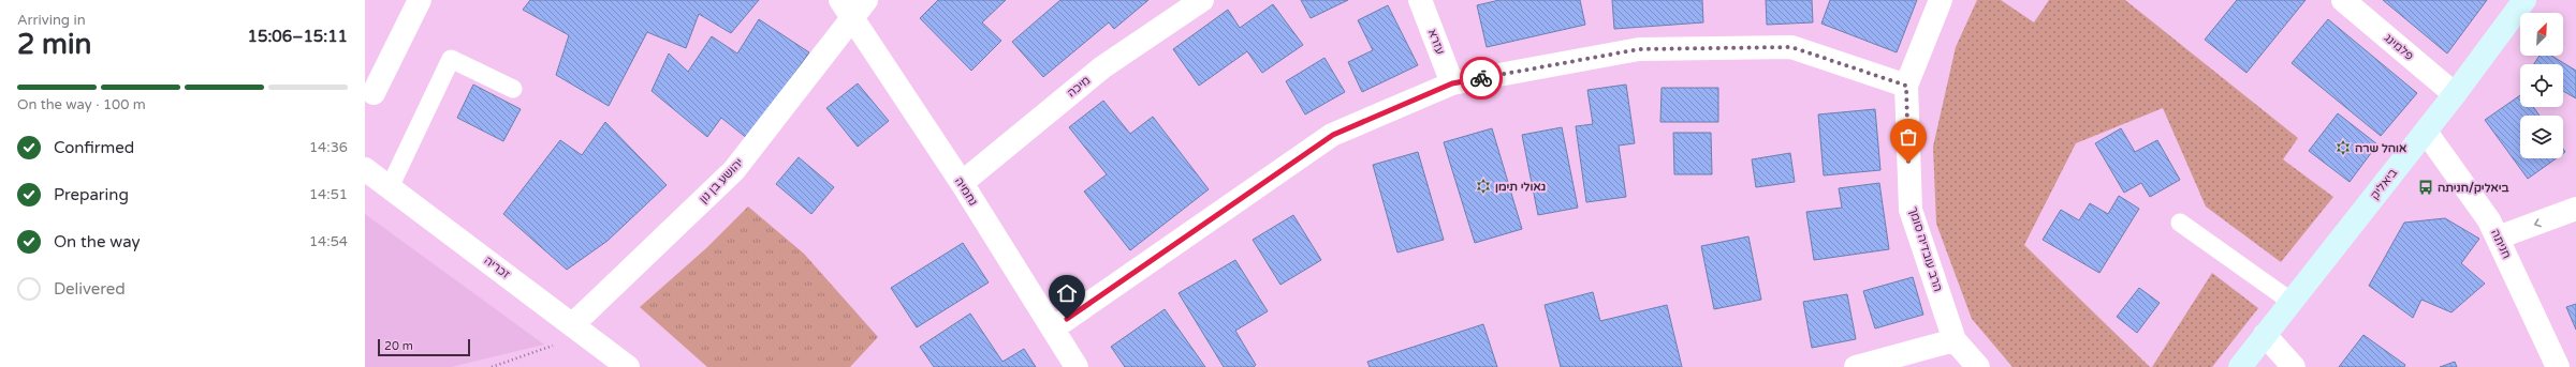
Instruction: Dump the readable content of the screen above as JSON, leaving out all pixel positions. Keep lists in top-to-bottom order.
{
  "streets": {
    "street": [
      "עזרא",
      "פלמינג",
      "מיכה",
      "יהושע בן נון",
      "ביאליק",
      "נחמיה",
      "חניתה",
      "הרב עובדיה סומך",
      "זכריה"
    ]
  },
  "crossings": [
    ["פלמינג", "ביאליק"],
    ["מיכה", "נחמיה"],
    ["יהושע בן נון", "נחמיה"],
    ["יהושע בן נון", "זכריה"],
    ["ביאליק", "חניתה"]
  ],
  "places": {
    "synagogue": ["אוהל שרה", "גאולי תימן"],
    "bus stop": ["ביאליק/חניתה"]
  },
  "scale_bar": "20 m",
  "north": "top right",
  "page": {
    "heading": ["2 min", "Arriving in", "15:06–15:11"],
    "bar": "On the way · 100 m",
    "list": [
      ["Confirmed", "14:36"],
      ["Preparing", "14:51"],
      ["On the way", "14:54"],
      "Delivered"
    ],
    "scale": "20 m"
  }
}
